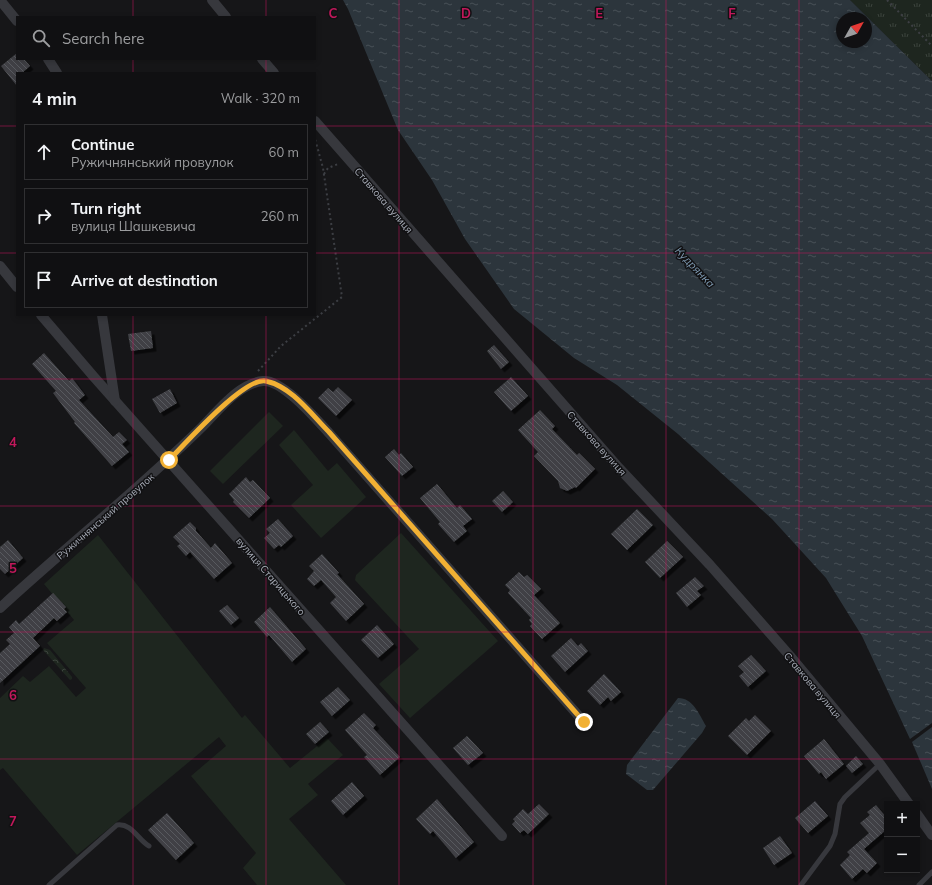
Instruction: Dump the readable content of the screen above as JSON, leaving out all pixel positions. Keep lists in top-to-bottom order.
{
  "streets": {
    "street": ["Ставкова вулиця", "Ружичнянський провулок", "вулиця Старицького"]
  },
  "crossings": [
    ["Ружичнянський провулок", "вулиця Старицького"]
  ],
  "water": ["Кудрянка"],
  "north": "top right",
  "page": {
    "search": "Search here",
    "heading": ["4 min", "Walk · 320 m"],
    "list": [
      ["Continue", "Ружичнянський провулок", "60 m"],
      ["Turn right", "вулиця Шашкевича", "260 m"],
      "Arrive at destination"
    ],
    "map_buttons": ["+", "−"]
  },
  "grid": {
    "columns": [
      "C",
      "D",
      "E",
      "F"
    ],
    "rows": [
      "4",
      "5",
      "6",
      "7"
    ]
  }
}
